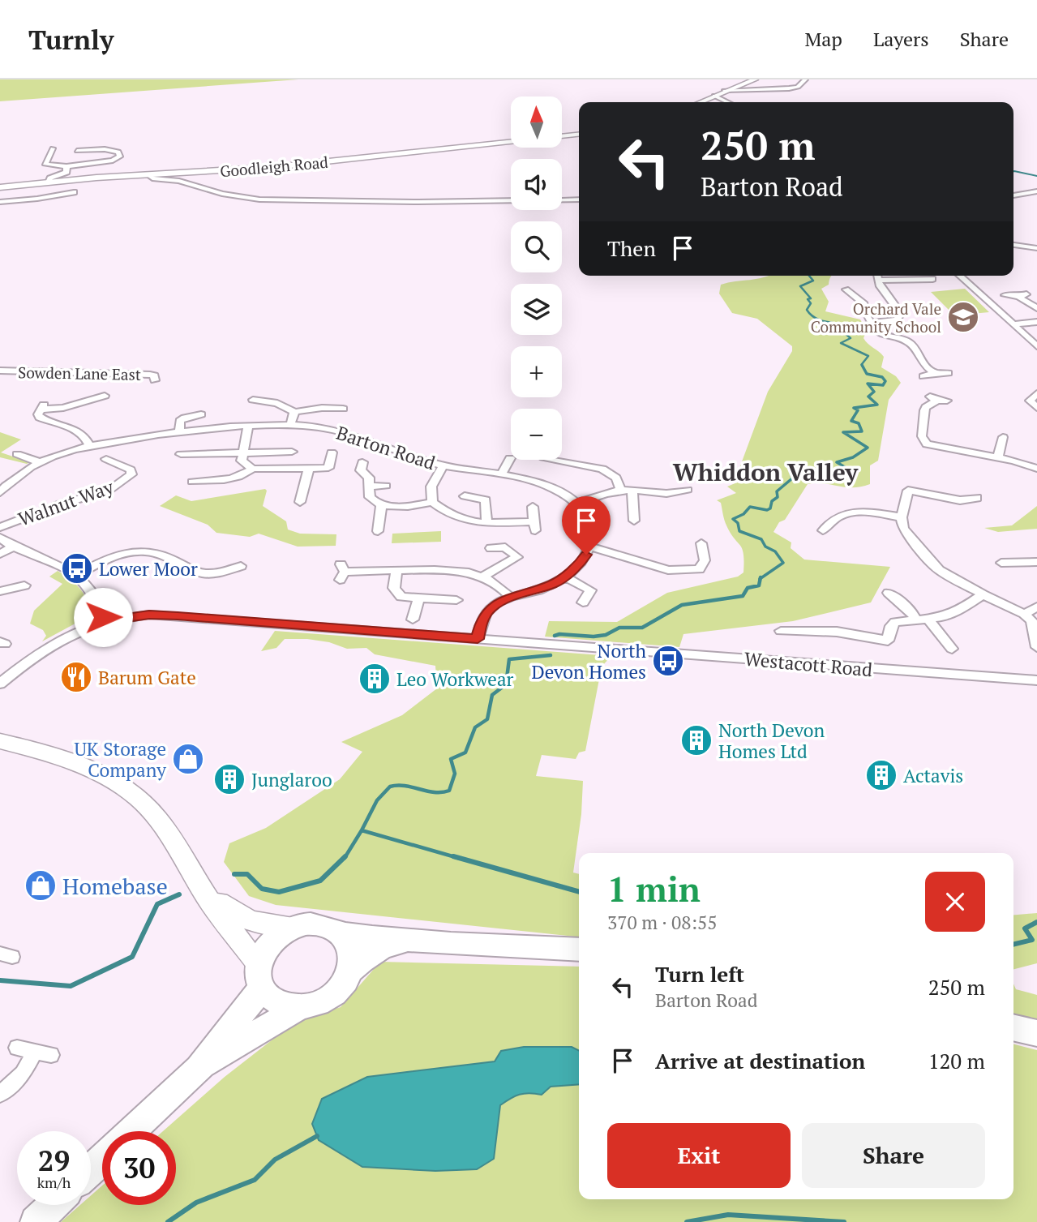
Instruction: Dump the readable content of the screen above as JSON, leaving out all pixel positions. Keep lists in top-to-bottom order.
{
  "streets": {
    "street": [
      "Goodleigh Road",
      "Sowden Lane East",
      "Barton Road",
      "Walnut Way",
      "Westacott Road"
    ]
  },
  "districts": ["Whiddon Valley"],
  "places": {
    "school or university": ["Orchard Vale Community School"],
    "bus stop": ["Lower Moor", "North Devon Homes"],
    "restaurant": ["Barum Gate"],
    "building": [
      "Leo Workwear",
      "North Devon Homes Ltd",
      "Actavis",
      "Junglaroo"
    ],
    "shop": ["UK Storage Company", "Homebase"]
  },
  "north": "top",
  "page": {
    "header": "Turnly",
    "nav": ["Map", "Layers", "Share"],
    "map_buttons": ["+", "−"],
    "turn": ["250 m", "Barton Road"],
    "then": "Then",
    "heading": ["1 min", "370 m · 08:55"],
    "list": [
      {
        "name": "Turn left",
        "note": "Barton Road",
        "value": "250 m"
      },
      {
        "name": "Arrive at destination",
        "value": "120 m"
      }
    ],
    "buttons": ["Exit", "Share"],
    "speed": "29 km/h",
    "limit": "30"
  }
}
